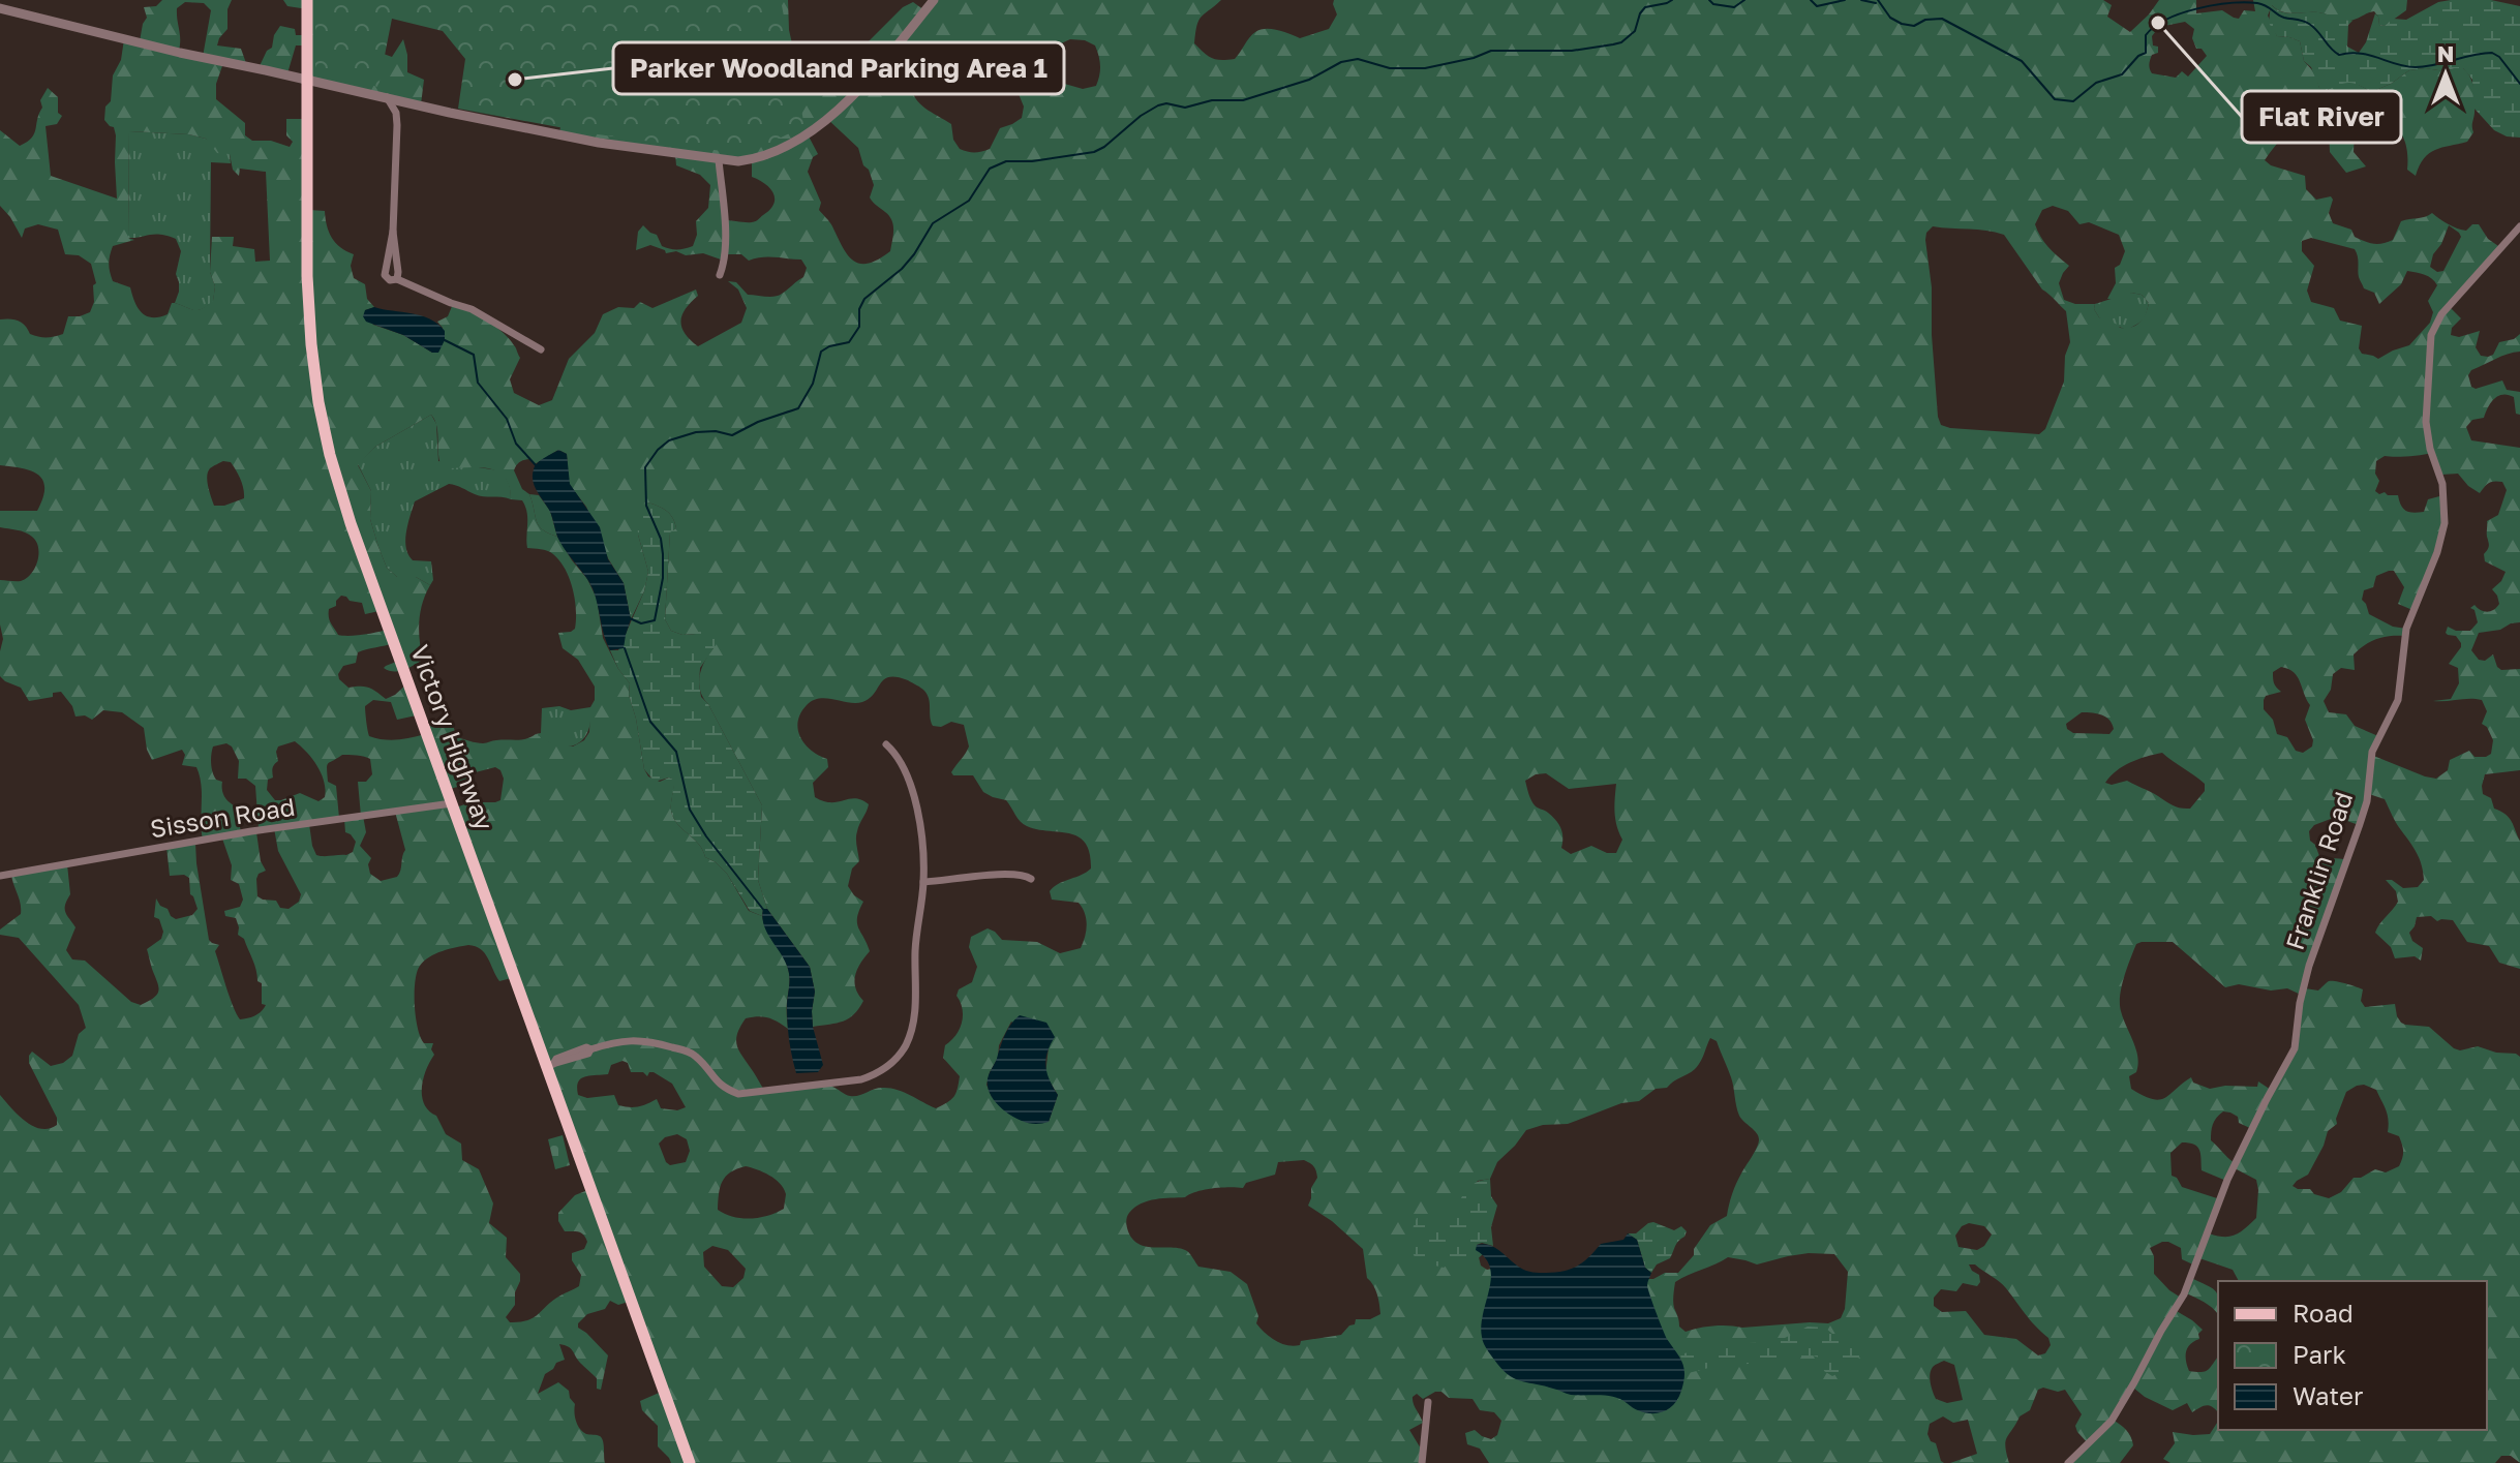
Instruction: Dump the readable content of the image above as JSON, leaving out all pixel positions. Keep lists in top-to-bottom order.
{
  "streets": {
    "main road": ["Victory Highway"],
    "street": ["Sisson Road", "Franklin Road"]
  },
  "crossings": [
    ["Victory Highway", "Sisson Road"]
  ],
  "places": ["Flat River", "Parker Woodland Parking Area 1"],
  "legend": ["Road", "Park", "Water"],
  "north": "top"
}
